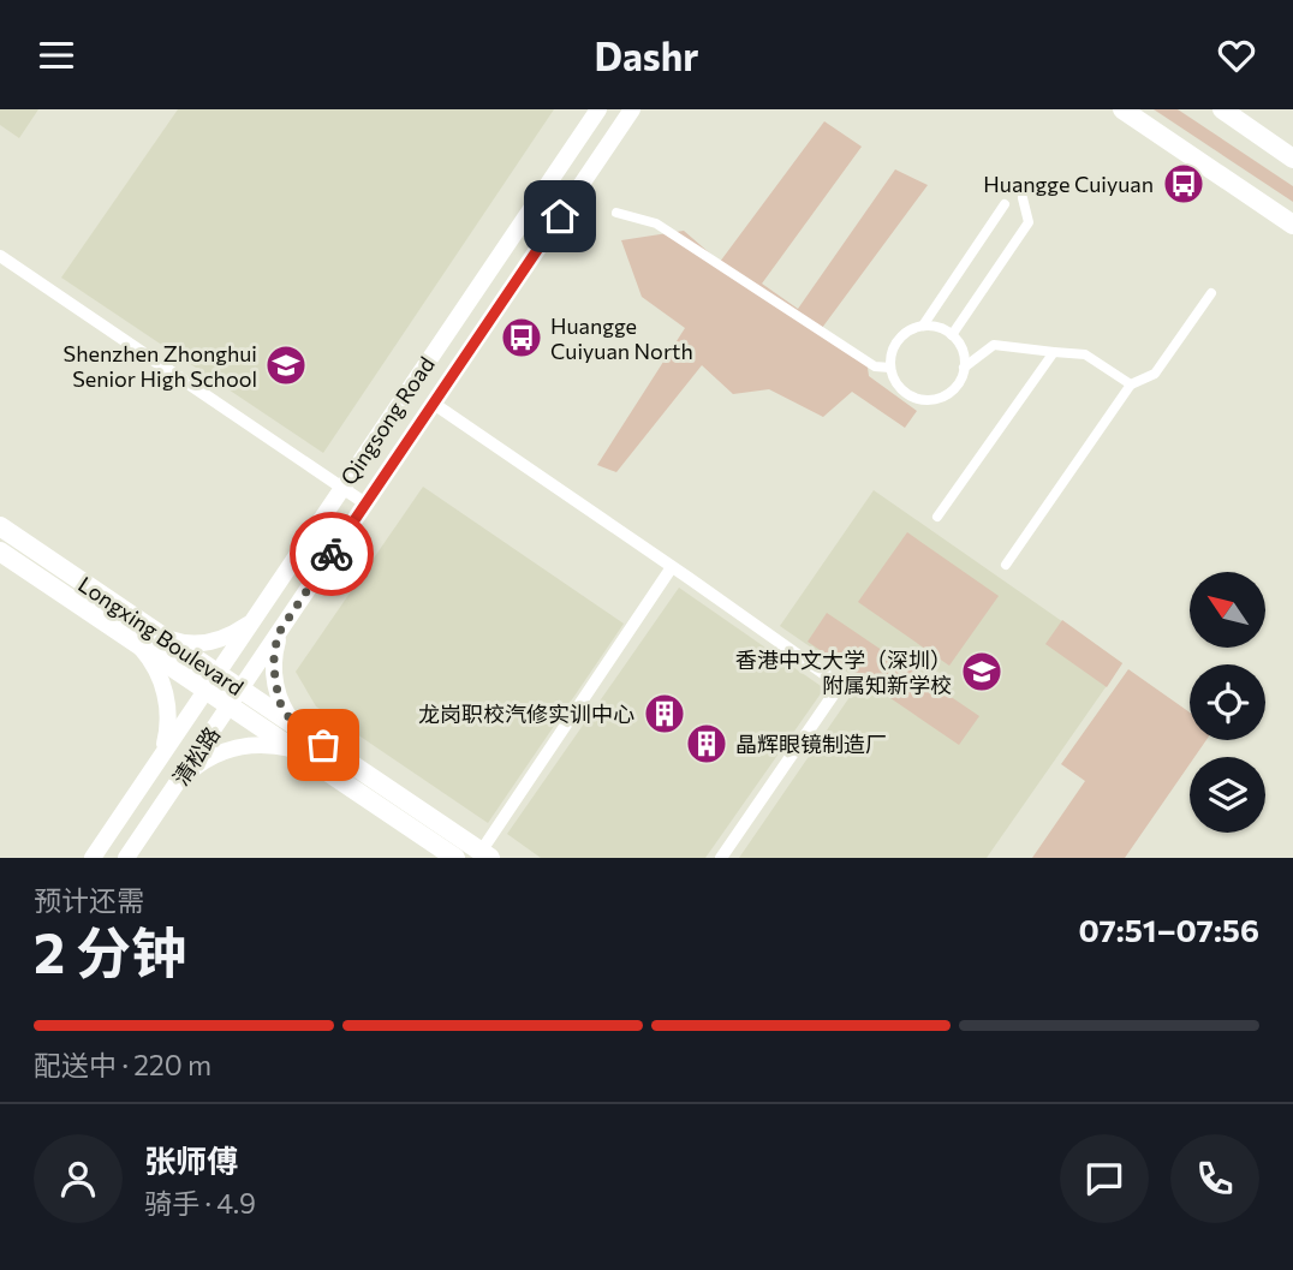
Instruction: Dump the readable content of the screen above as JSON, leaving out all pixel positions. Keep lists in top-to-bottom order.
{
  "streets": {
    "main road": ["Longxing Boulevard"],
    "street": ["Qingsong Road", "清松路"]
  },
  "crossings": [
    ["Qingsong Road", "Longxing Boulevard"],
    ["Longxing Boulevard", "清松路"]
  ],
  "places": {
    "bus stop": ["Huangge Cuiyuan", "Huangge Cuiyuan North"],
    "school or university": ["Shenzhen Zhonghui Senior High School", "香港中文大学（深圳） 附属知新学校"],
    "building": ["龙岗职校汽修实训中心", "晶辉眼镜制造厂"]
  },
  "north": "top left",
  "page": {
    "header": "Dashr",
    "heading": ["2 分钟", "预计还需", "07:51–07:56"],
    "panel": ["张师傅", "骑手 · 4.9"],
    "bar": "配送中 · 220 m"
  }
}
